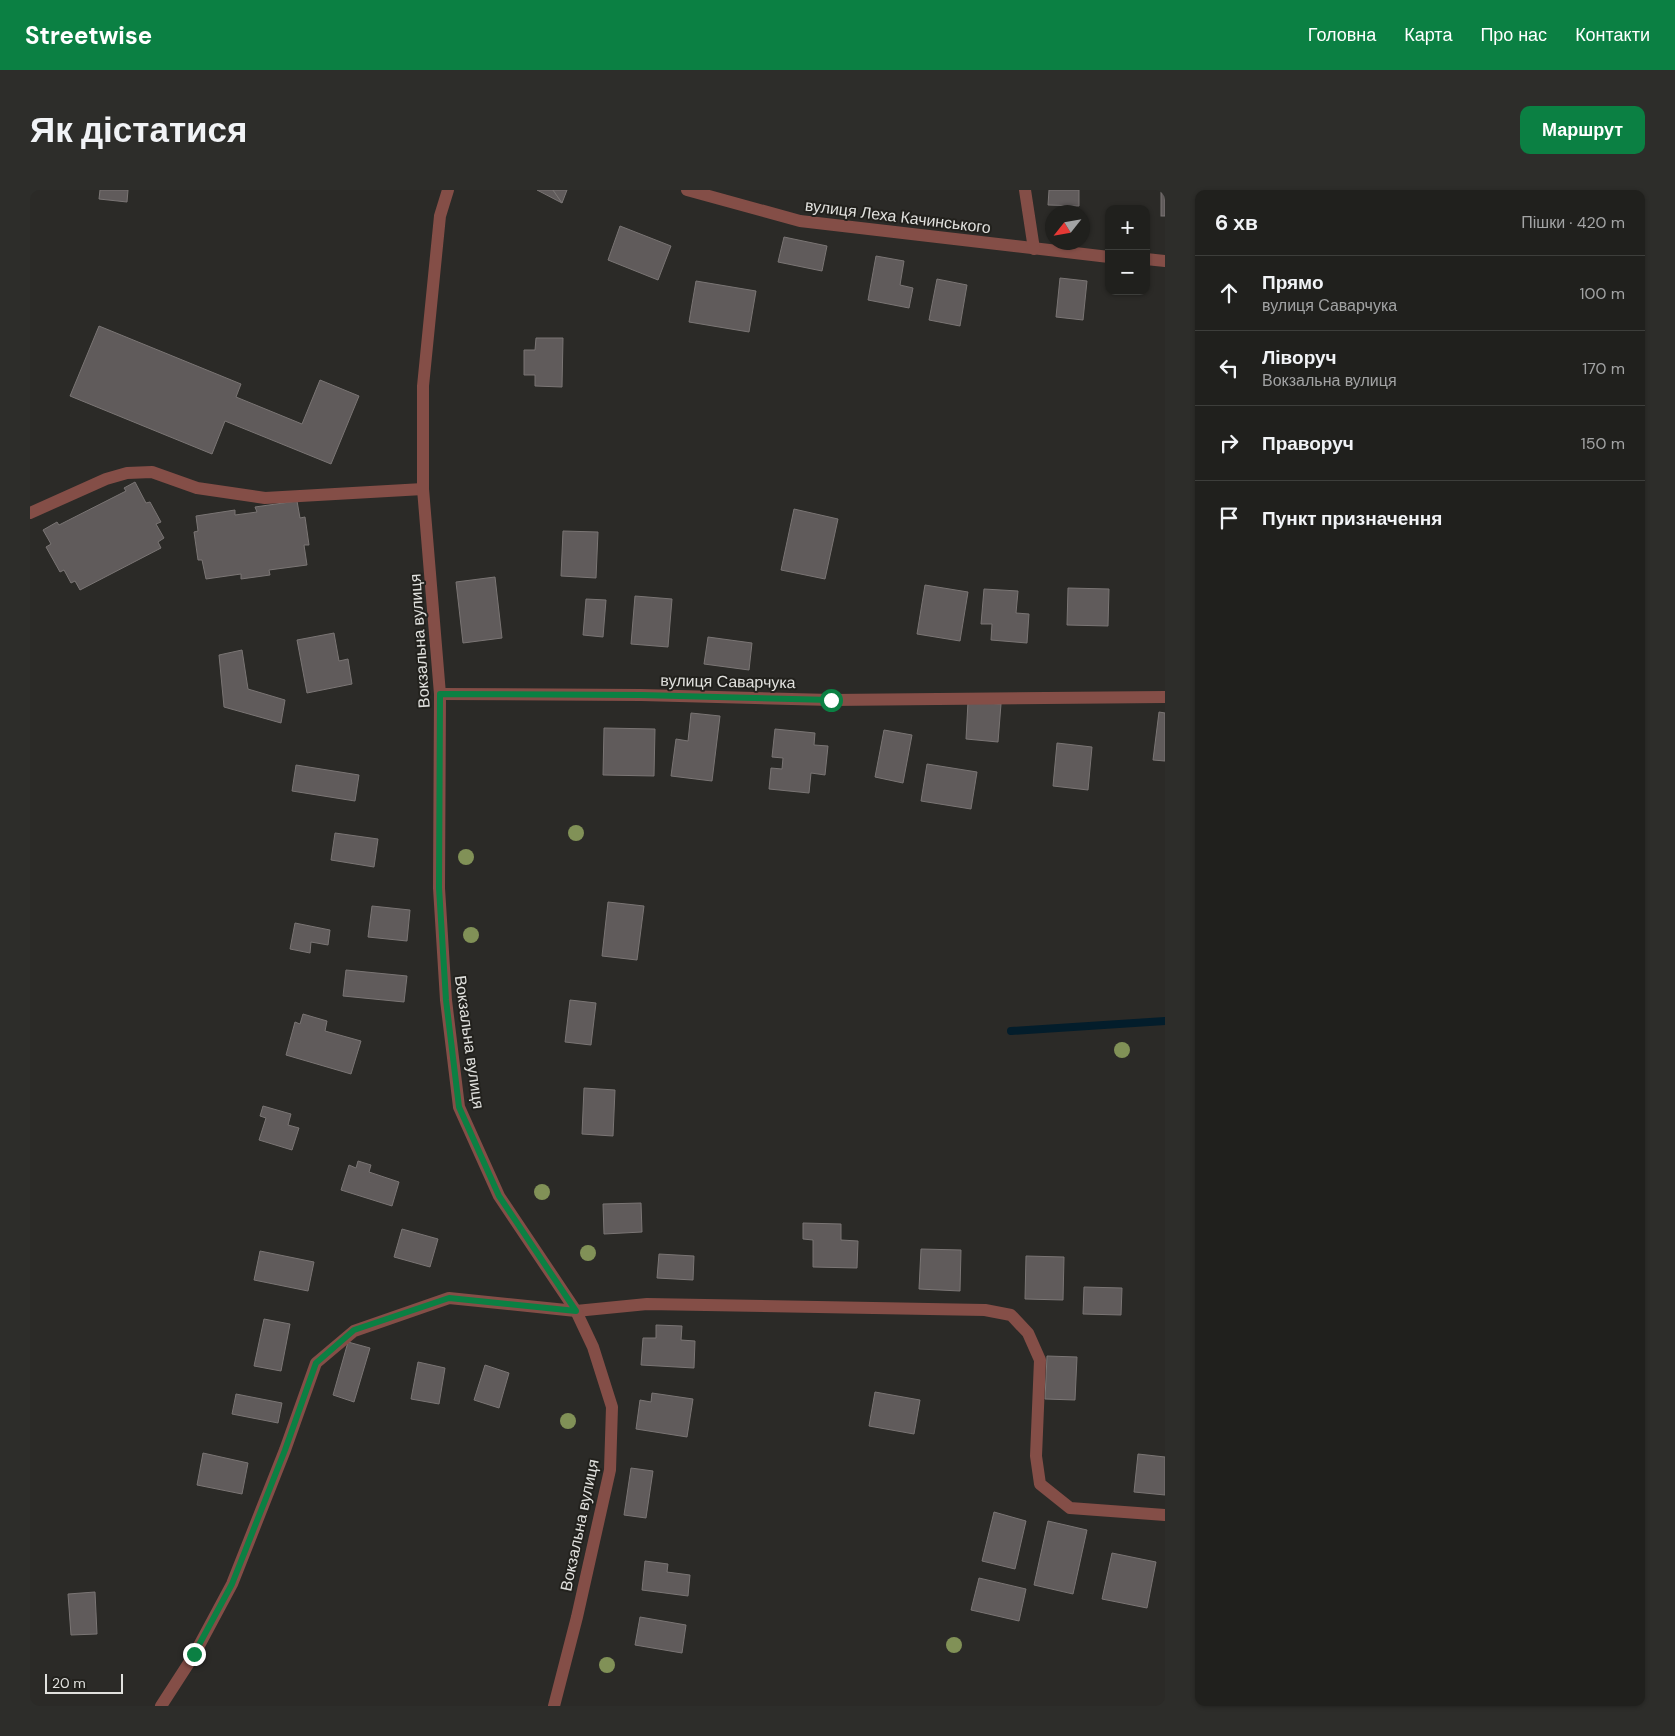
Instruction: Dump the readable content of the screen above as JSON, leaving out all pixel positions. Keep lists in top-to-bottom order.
{
  "streets": {
    "street": ["вулиця Леха Качинського", "Вокзальна вулиця", "вулиця Саварчука"]
  },
  "crossings": [
    ["Вокзальна вулиця", "вулиця Саварчука"]
  ],
  "scale_bar": "20 m",
  "north": "bottom left",
  "page": {
    "header": "Streetwise",
    "nav": [
      "Головна",
      "Карта",
      "Про нас",
      "Контакти"
    ],
    "buttons": "Маршрут",
    "title": "Як дістатися",
    "heading": ["6 хв", "Пішки · 420 m"],
    "map_buttons": ["+", "−"],
    "list": [
      ["Прямо", "вулиця Саварчука", "100 m"],
      ["Ліворуч", "Вокзальна вулиця", "170 m"],
      ["Праворуч", "150 m"],
      "Пункт призначення"
    ],
    "scale": "20 m"
  }
}
